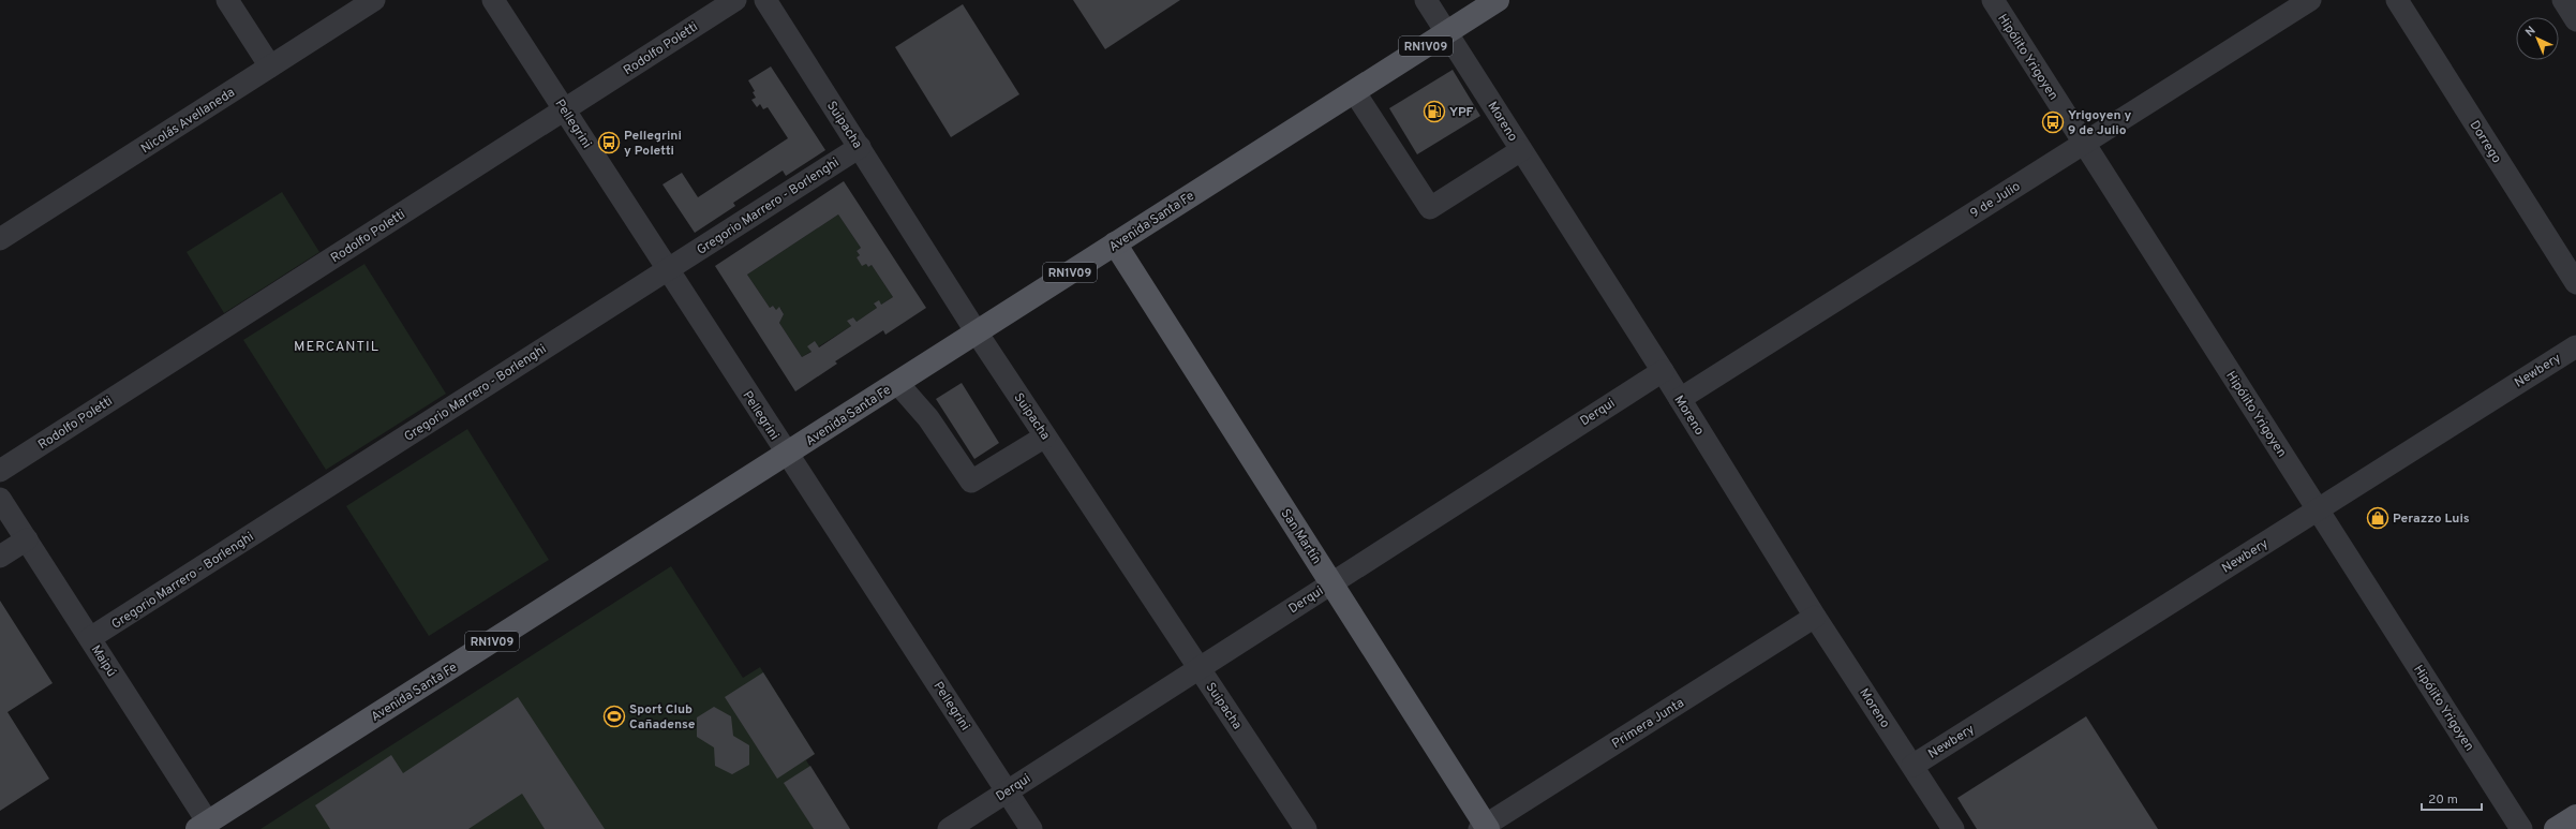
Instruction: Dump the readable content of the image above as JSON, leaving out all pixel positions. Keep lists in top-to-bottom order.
{
  "streets": {
    "main road": ["RN1V09", "Avenida Santa Fe", "San Martín"],
    "street": [
      "Rodolfo Poletti",
      "Hipólito Yrigoyen",
      "Nicolás Avellaneda",
      "Moreno",
      "Pellegrini",
      "Suipacha",
      "Dorrego",
      "9 de Julio",
      "Gregorio Marrero - Borlenghi",
      "Newbery",
      "Derqui",
      "Maipú",
      "Primera Junta"
    ]
  },
  "crossings": [
    ["Rodolfo Poletti", "Pellegrini"],
    ["Hipólito Yrigoyen", "9 de Julio"],
    ["Hipólito Yrigoyen", "Newbery"],
    ["Moreno", "9 de Julio"],
    ["Moreno", "Avenida Santa Fe"],
    ["Moreno", "Newbery"],
    ["Moreno", "Derqui"],
    ["Moreno", "Primera Junta"],
    ["Pellegrini", "Gregorio Marrero - Borlenghi"],
    ["Pellegrini", "Avenida Santa Fe"],
    ["Pellegrini", "Derqui"],
    ["Suipacha", "Gregorio Marrero - Borlenghi"],
    ["Suipacha", "Avenida Santa Fe"],
    ["Suipacha", "Derqui"],
    ["Gregorio Marrero - Borlenghi", "Maipú"],
    ["Avenida Santa Fe", "San Martín"],
    ["Avenida Santa Fe", "Maipú"],
    ["Derqui", "San Martín"],
    ["San Martín", "Primera Junta"]
  ],
  "districts": ["MERCANTIL"],
  "places": {
    "fuel station": ["YPF"],
    "bus stop": ["Yrigoyen y 9 de Julio", "Pellegrini y Poletti"],
    "shop": ["Perazzo Luis"],
    "sports": ["Sport Club Cañadense"]
  },
  "scale_bar": "20 m",
  "north": "top left"
}
